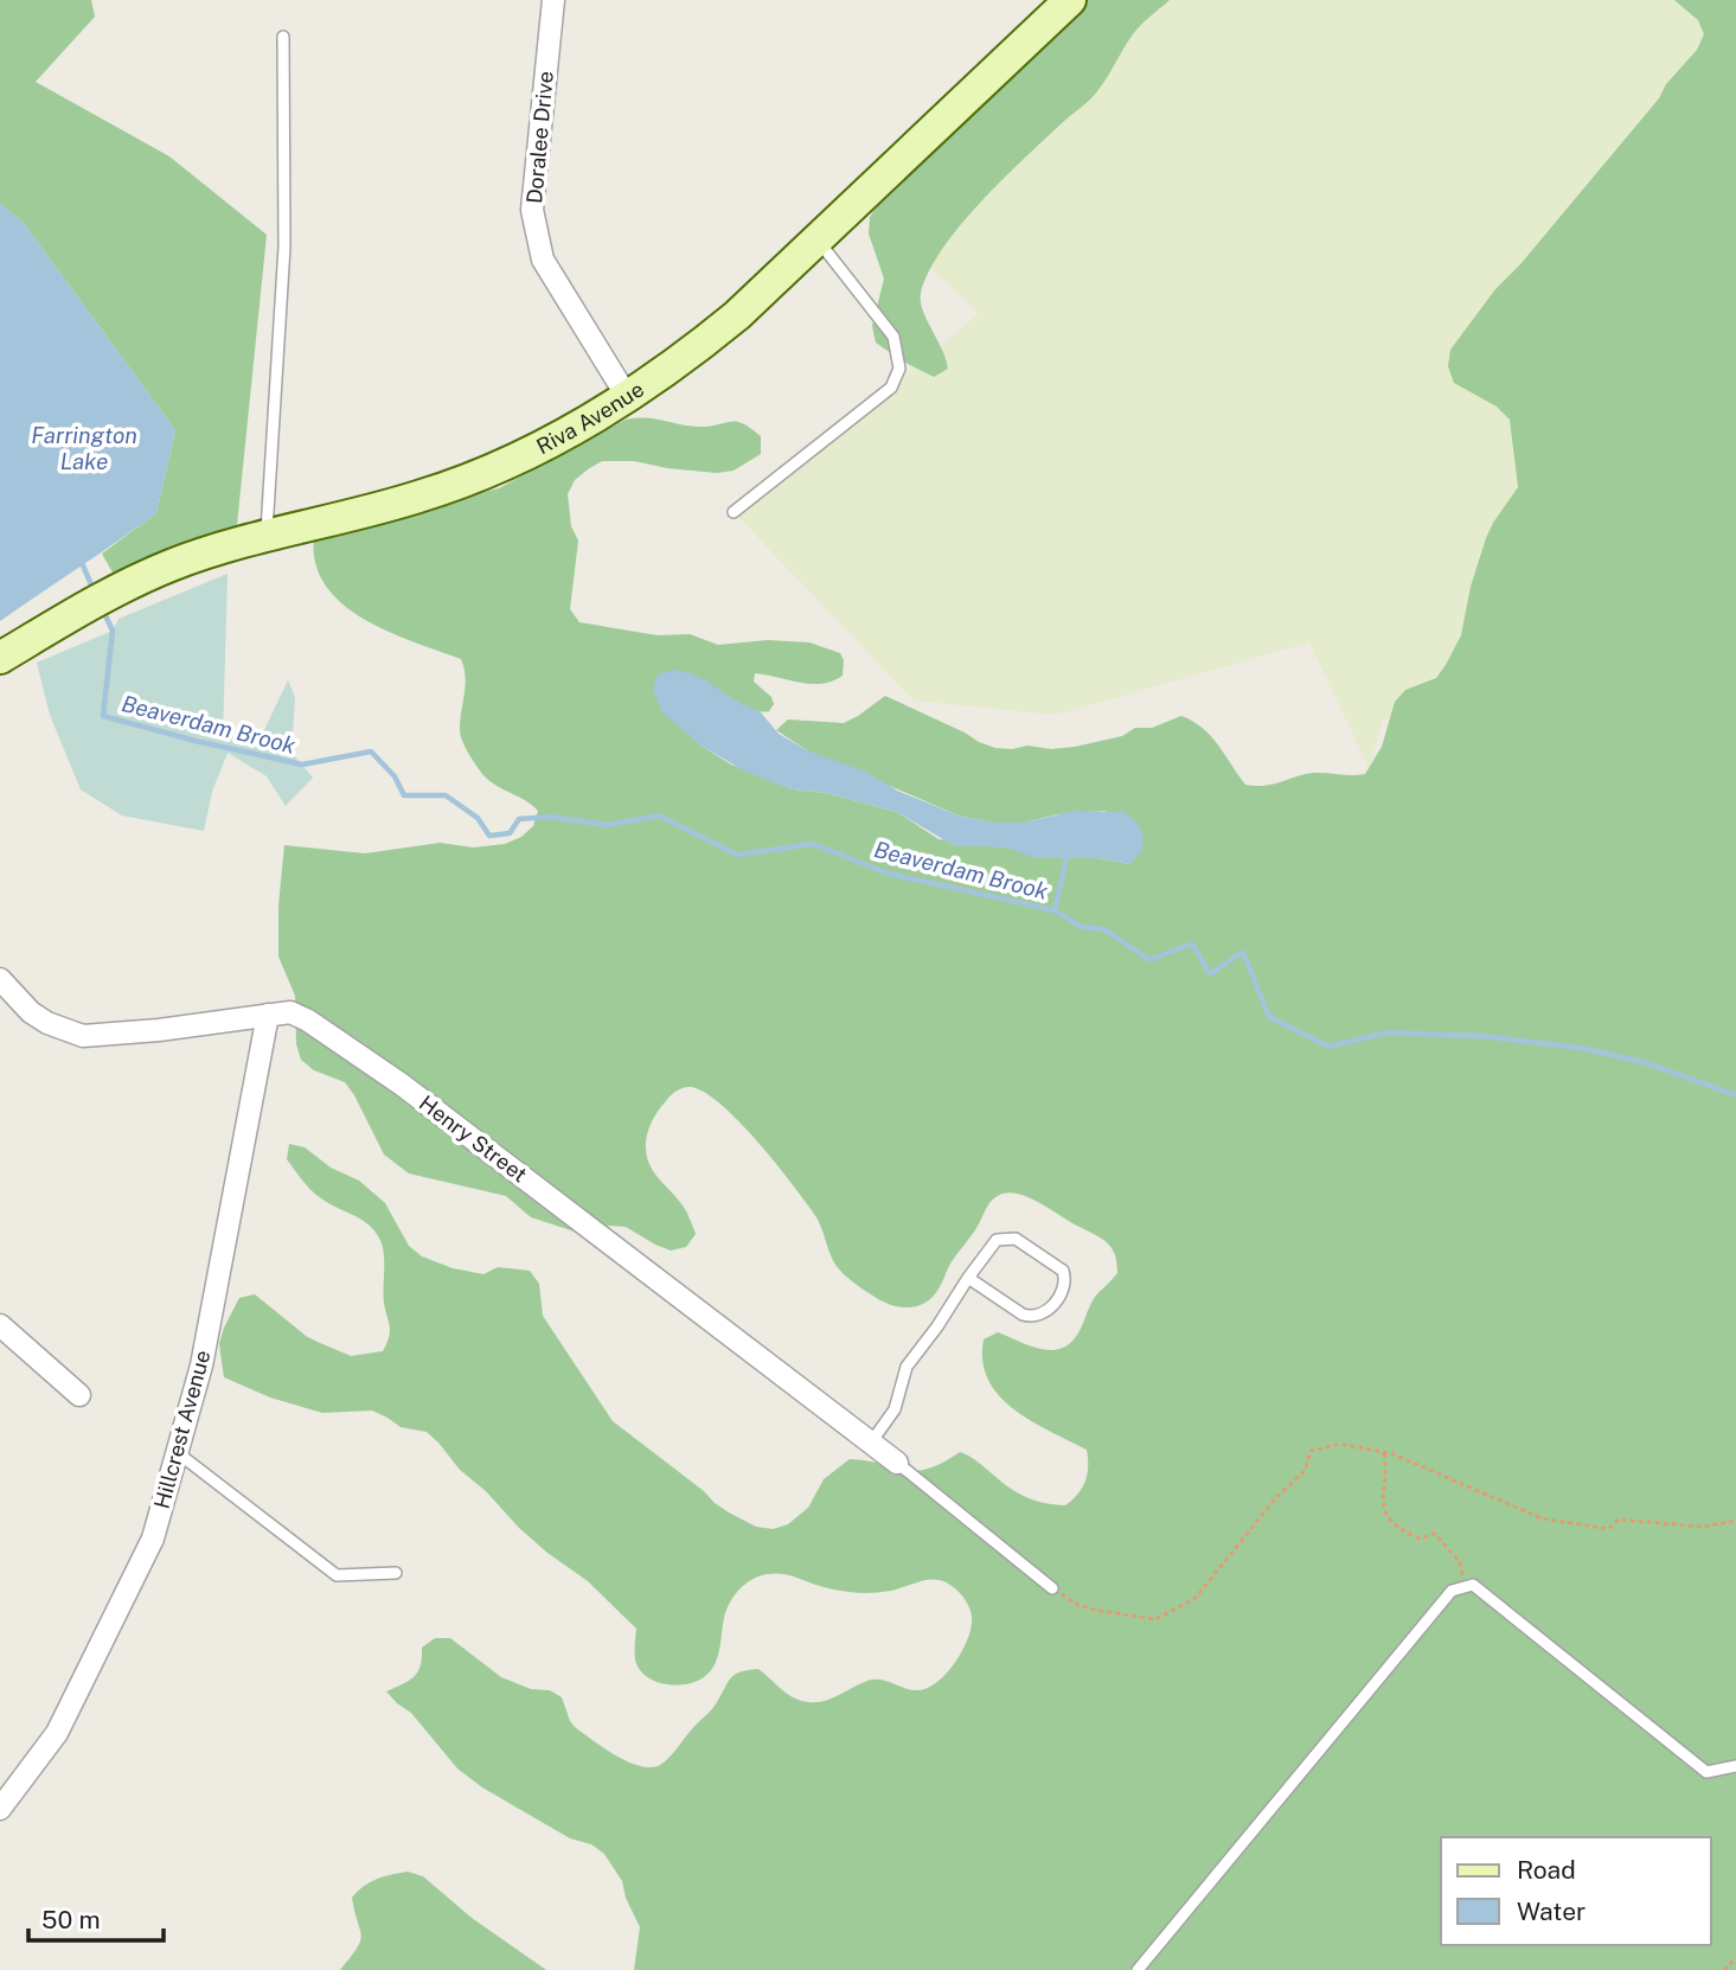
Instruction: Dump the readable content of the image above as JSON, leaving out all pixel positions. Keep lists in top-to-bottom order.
{
  "streets": {
    "street": [
      "Doralee Drive",
      "Riva Avenue",
      "Henry Street",
      "Hillcrest Avenue"
    ]
  },
  "crossings": [
    ["Doralee Drive", "Riva Avenue"],
    ["Henry Street", "Hillcrest Avenue"]
  ],
  "water": ["Farrington Lake", "Beaverdam Brook"],
  "legend": ["Road", "Water"],
  "scale_bar": "50 m"
}
